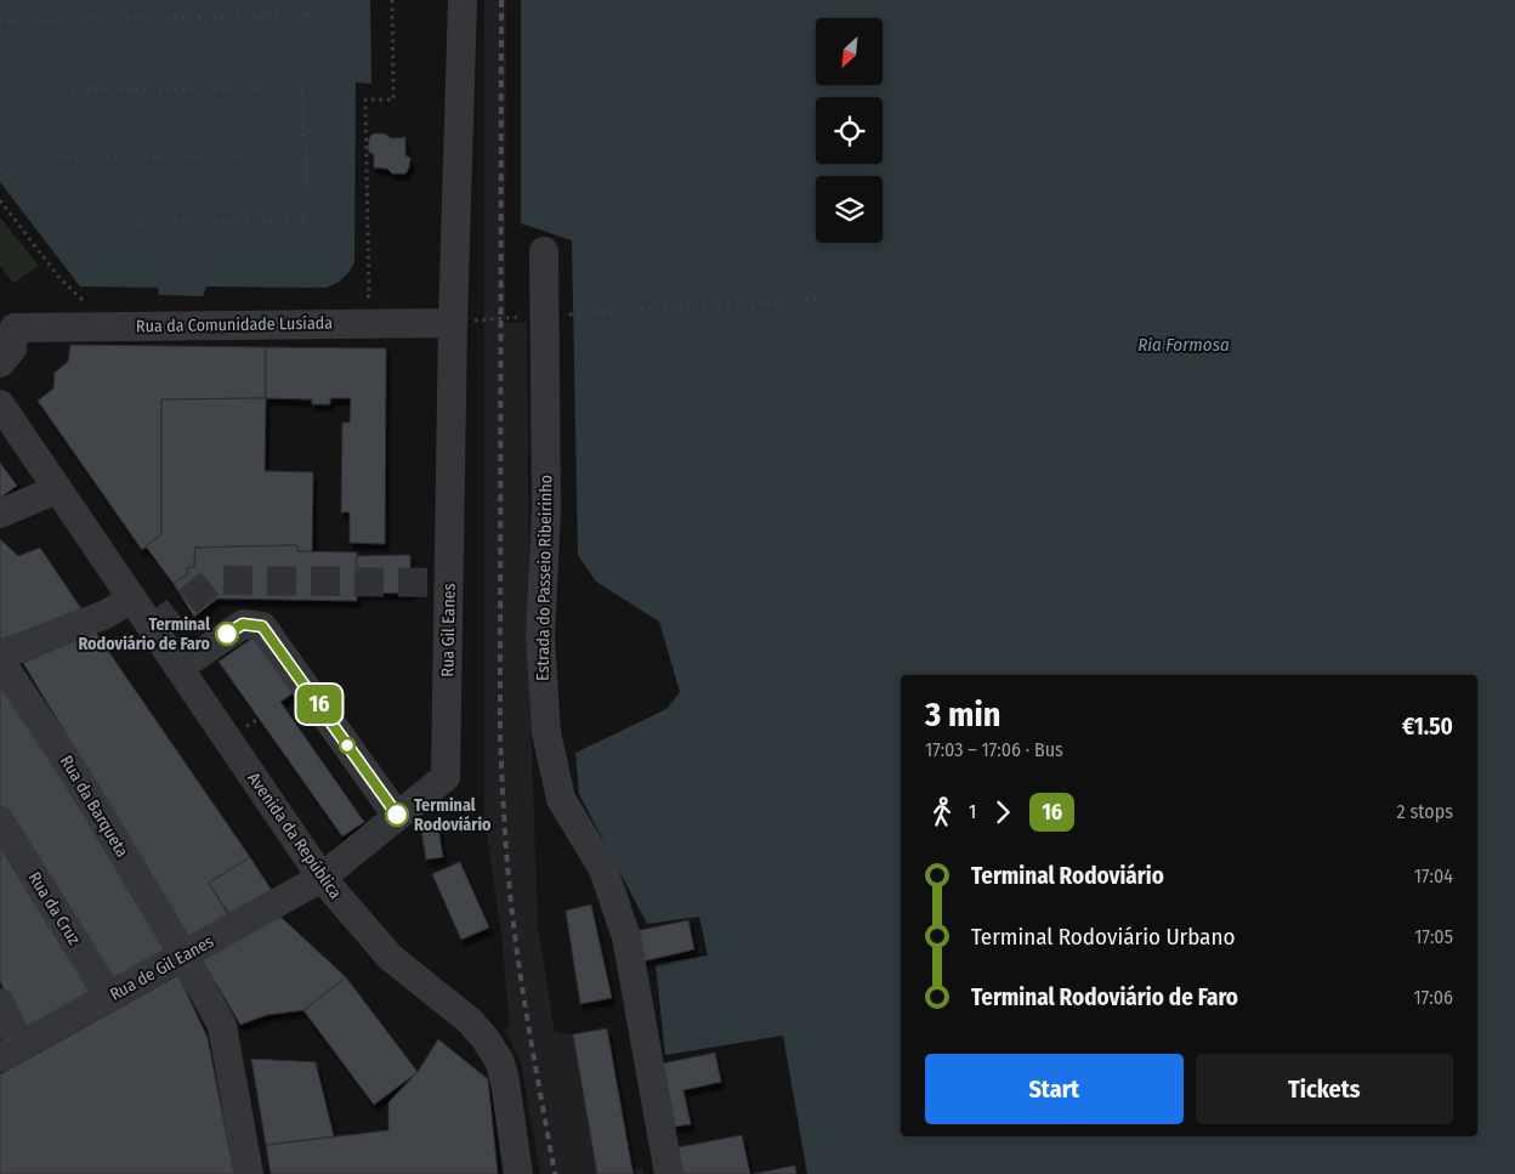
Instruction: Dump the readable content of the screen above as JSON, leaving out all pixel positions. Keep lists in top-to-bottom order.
{
  "streets": {
    "street": [
      "Rua da Comunidade Lusíada",
      "Estrada do Passeio Ribeirinho",
      "Rua Gil Eanes",
      "Rua da Barqueta",
      "Avenida da República",
      "Rua da Cruz",
      "Rua de Gil Eanes"
    ]
  },
  "crossings": [
    ["Rua da Comunidade Lusíada", "Rua Gil Eanes"],
    ["Rua Gil Eanes", "Avenida da República"],
    ["Rua Gil Eanes", "Rua de Gil Eanes"],
    ["Rua da Barqueta", "Rua de Gil Eanes"],
    ["Avenida da República", "Rua de Gil Eanes"],
    ["Rua da Cruz", "Rua de Gil Eanes"]
  ],
  "water": ["Ria Formosa"],
  "places": ["Terminal Rodoviário de Faro", "Terminal Rodoviário"],
  "lines": ["bus line 16"],
  "north": "bottom left",
  "page": {
    "on_map": "16",
    "heading": ["3 min", "17:03 – 17:06 · Bus", "€1.50"],
    "legs": ["1", "16", "2 stops"],
    "list": [
      {
        "name": "Terminal Rodoviário",
        "value": "17:04"
      },
      {
        "name": "Terminal Rodoviário Urbano",
        "value": "17:05"
      },
      {
        "name": "Terminal Rodoviário de Faro",
        "value": "17:06"
      }
    ],
    "buttons": ["Start", "Tickets"]
  }
}
